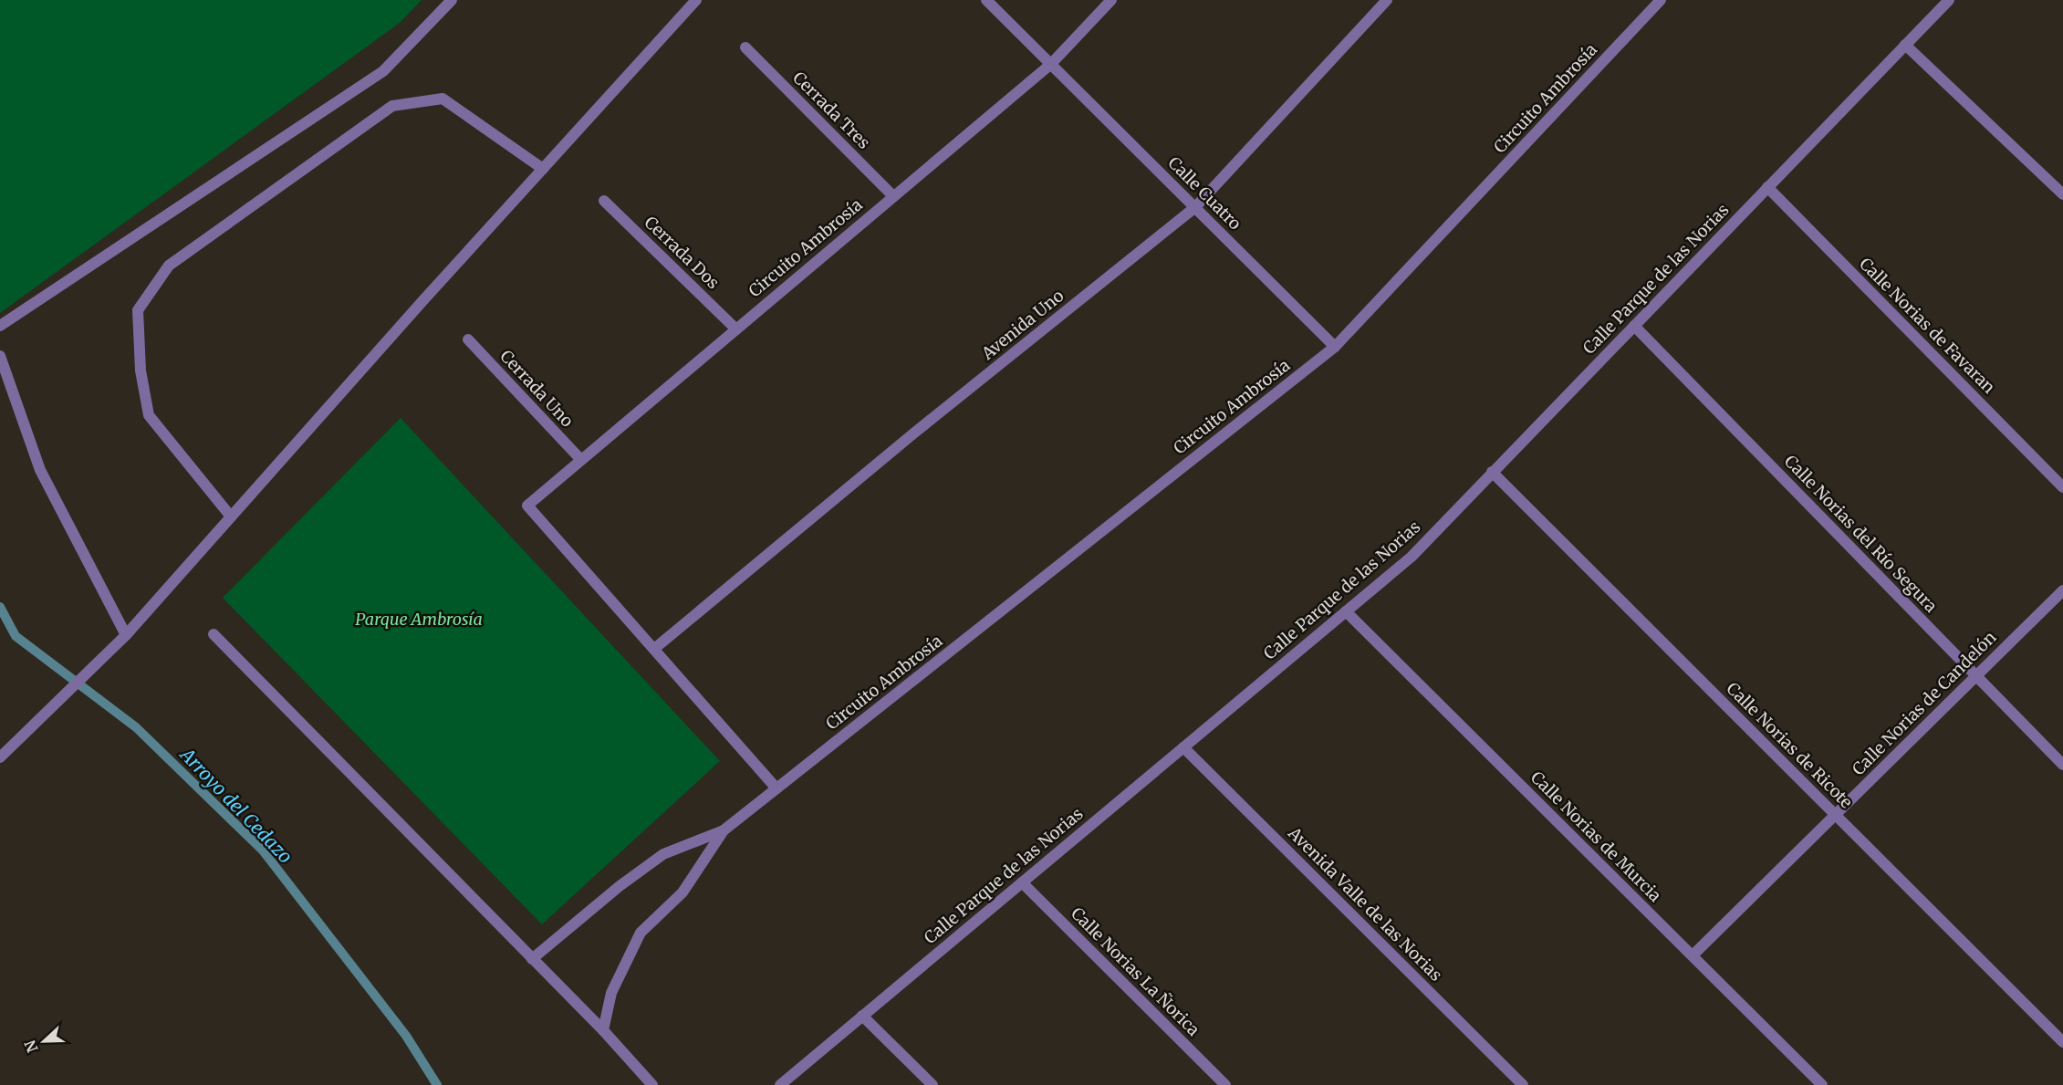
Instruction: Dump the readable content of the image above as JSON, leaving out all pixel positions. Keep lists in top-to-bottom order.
{
  "streets": {
    "street": [
      "Circuito Ambrosía",
      "Cerrada Tres",
      "Calle Cuatro",
      "Cerrada Dos",
      "Calle Parque de las Norias",
      "Avenida Uno",
      "Calle Norias de Favaran",
      "Cerrada Uno",
      "Calle Norias del Río Segura",
      "Calle Norias de Candelón",
      "Calle Norias de Ricote",
      "Calle Norias de Murcia",
      "Avenida Valle de las Norias",
      "Calle Norias La Ñorica"
    ]
  },
  "crossings": [
    ["Circuito Ambrosía", "Cerrada Tres"],
    ["Circuito Ambrosía", "Calle Cuatro"],
    ["Circuito Ambrosía", "Cerrada Dos"],
    ["Circuito Ambrosía", "Avenida Uno"],
    ["Circuito Ambrosía", "Cerrada Uno"],
    ["Calle Cuatro", "Avenida Uno"],
    ["Calle Parque de las Norias", "Calle Norias de Favaran"],
    ["Calle Parque de las Norias", "Calle Norias del Río Segura"],
    ["Calle Parque de las Norias", "Calle Norias de Ricote"],
    ["Calle Parque de las Norias", "Calle Norias de Murcia"],
    ["Calle Parque de las Norias", "Avenida Valle de las Norias"],
    ["Calle Parque de las Norias", "Calle Norias La Ñorica"],
    ["Calle Norias del Río Segura", "Calle Norias de Candelón"],
    ["Calle Norias de Candelón", "Calle Norias de Ricote"],
    ["Calle Norias de Candelón", "Calle Norias de Murcia"]
  ],
  "water": ["Arroyo del Cedazo"],
  "parks": ["Parque Ambrosía"],
  "north": "left"
}
